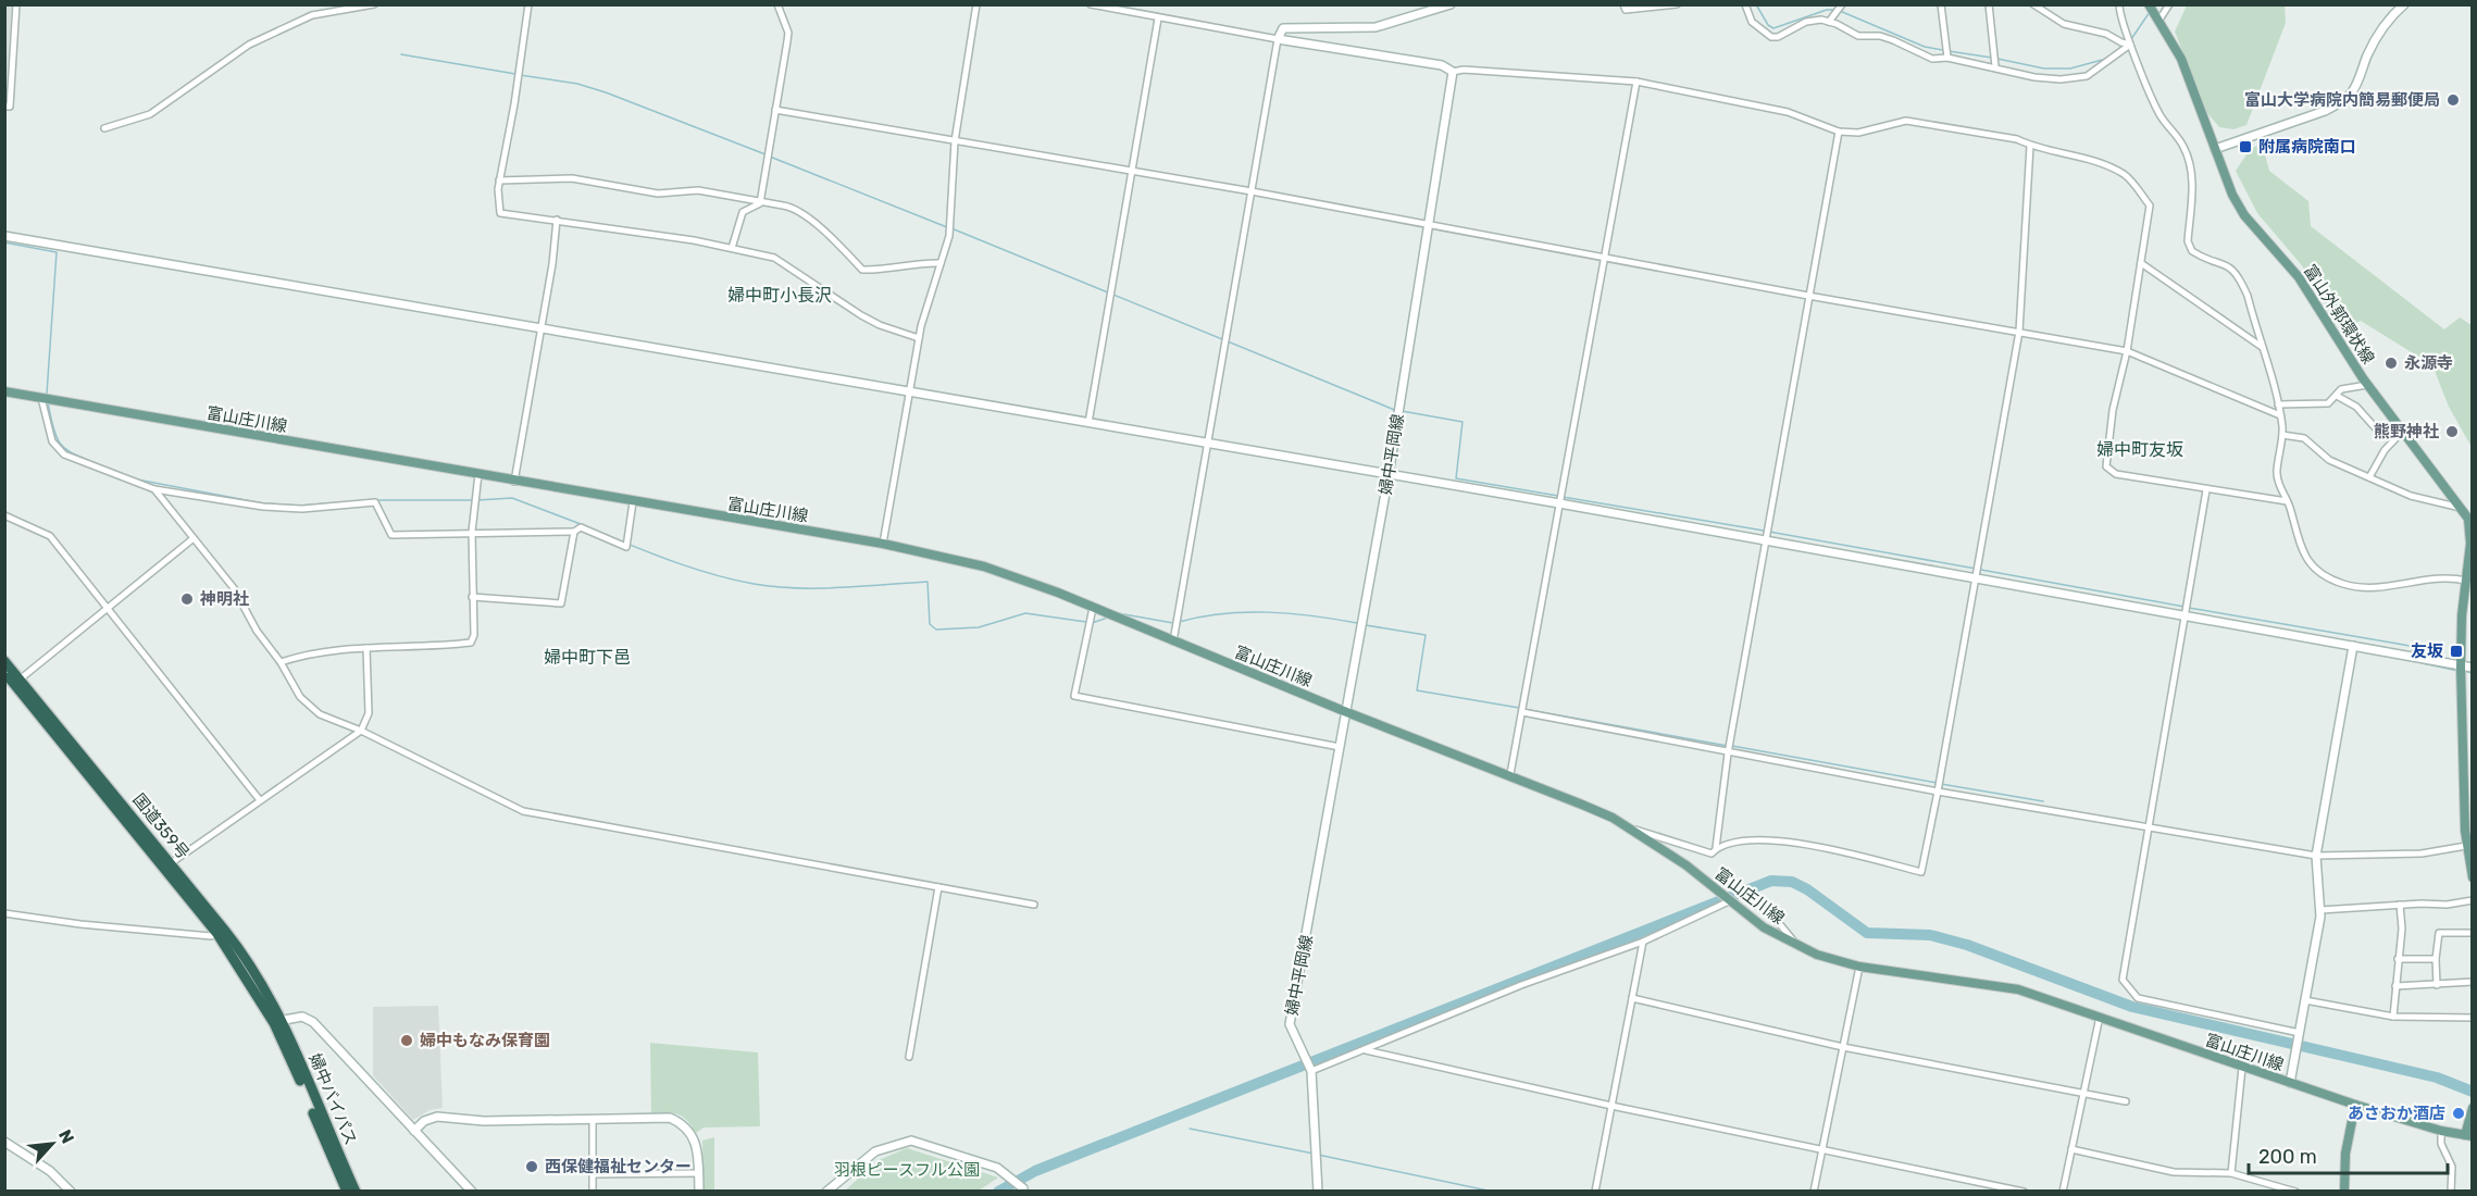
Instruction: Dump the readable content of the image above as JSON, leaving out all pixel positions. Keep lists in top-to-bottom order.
{
  "streets": {
    "highway": ["国道359号", "婦中バイパス"],
    "main road": ["富山外郭環状線", "富山庄川線"],
    "street": ["婦中平岡線"]
  },
  "crossings": [
    ["富山庄川線", "婦中平岡線"],
    ["国道359号", "婦中バイパス"]
  ],
  "districts": ["婦中町小長沢", "婦中町友坂", "婦中町下邑"],
  "parks": ["羽根ピースフル公園"],
  "places": {
    "other": [
      "富山大学病院内簡易郵便局",
      "永源寺",
      "熊野神社",
      "神明社",
      "婦中もなみ保育園",
      "あさおか酒店",
      "西保健福祉センター"
    ],
    "transit": ["附属病院南口", "友坂"]
  },
  "scale_bar": "200 m",
  "north": "top right"
}
